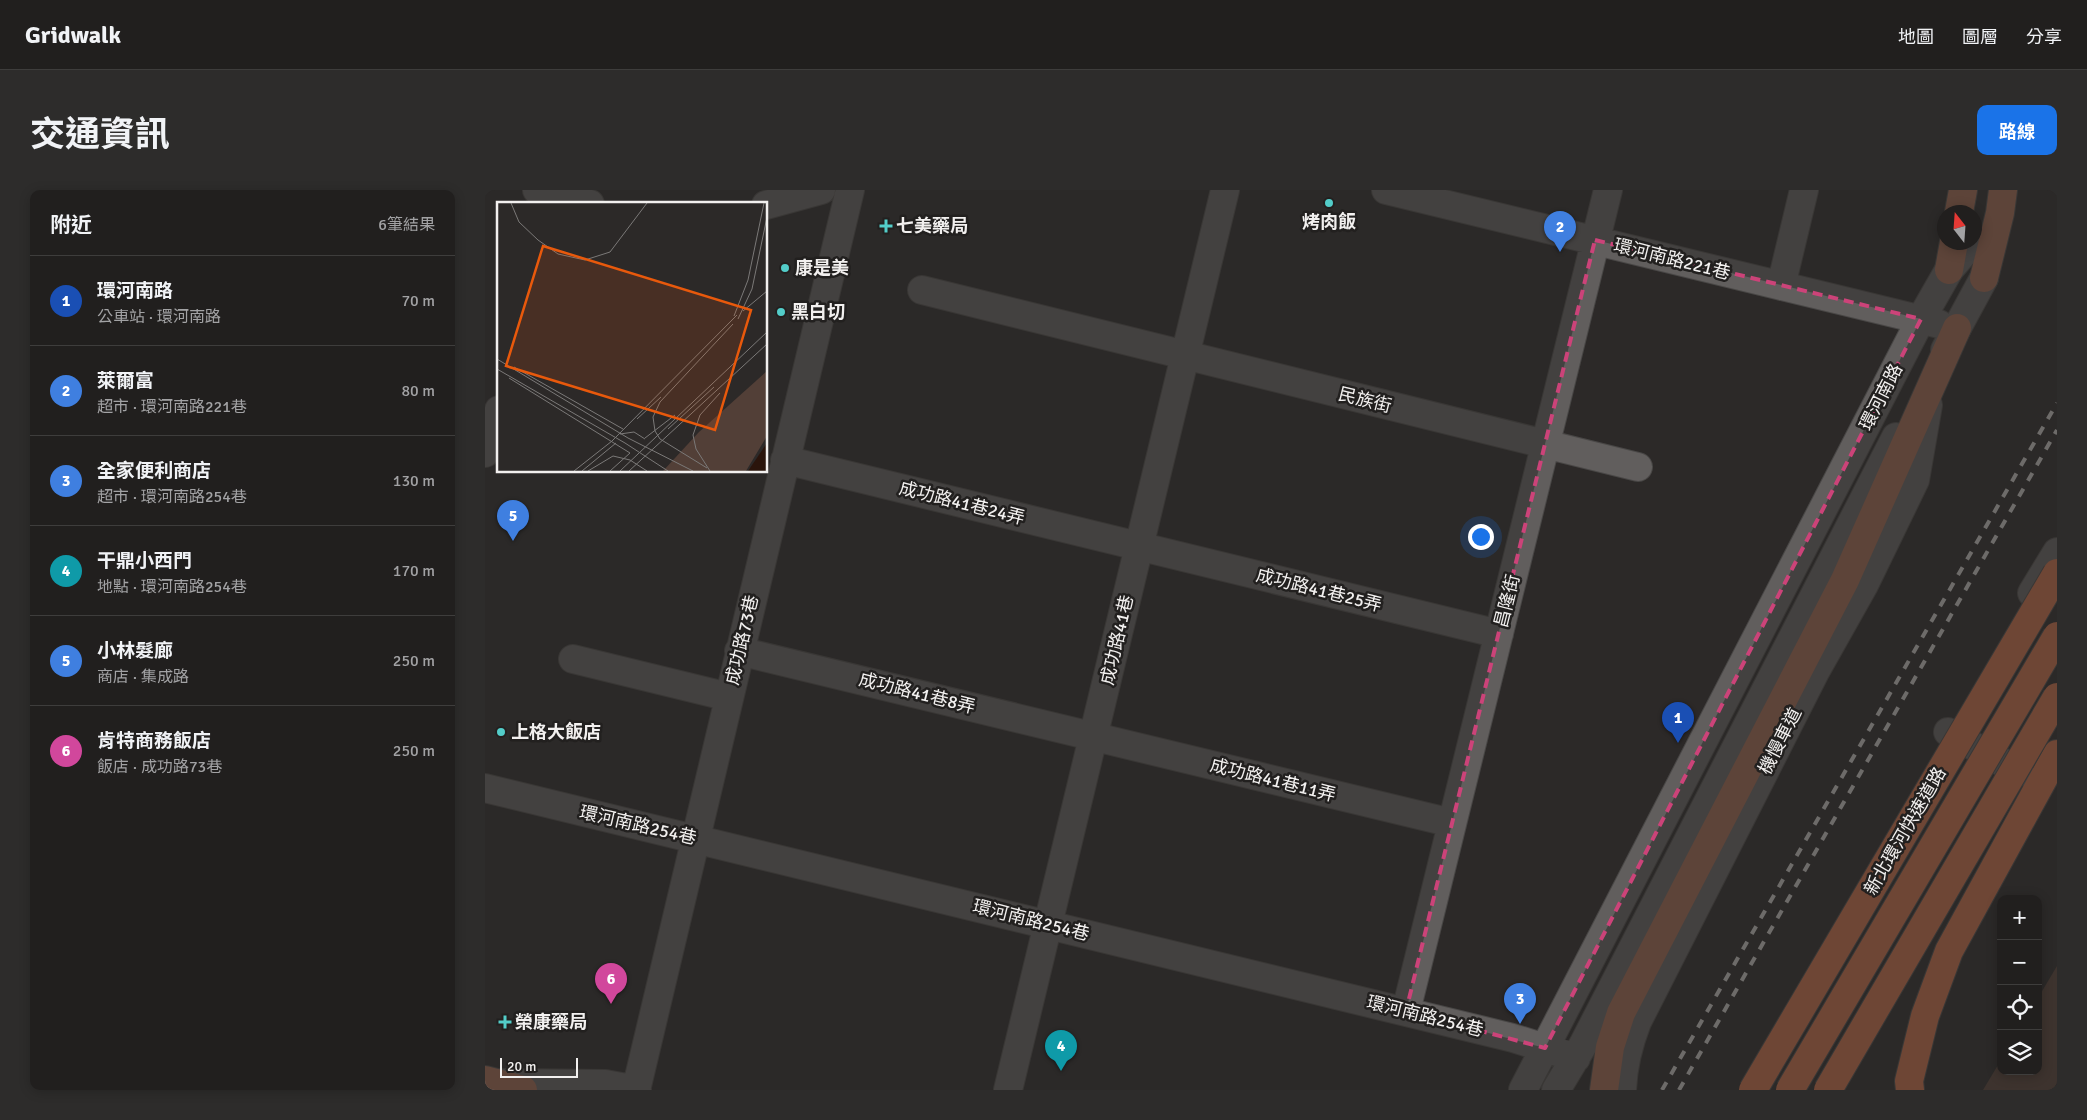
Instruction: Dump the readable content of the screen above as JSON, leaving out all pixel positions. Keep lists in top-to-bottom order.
{
  "streets": {
    "highway": ["新北環河快速道路"],
    "street": [
      "環河南路221巷",
      "環河南路",
      "民族街",
      "成功路41巷24弄",
      "成功路41巷25弄",
      "昌隆街",
      "成功路73巷",
      "成功路41巷",
      "成功路41巷8弄",
      "機慢車道",
      "成功路41巷11弄",
      "環河南路254巷"
    ]
  },
  "crossings": [
    ["環河南路221巷", "環河南路"],
    ["環河南路221巷", "昌隆街"],
    ["環河南路", "環河南路254巷"],
    ["民族街", "昌隆街"],
    ["民族街", "成功路41巷"],
    ["成功路41巷24弄", "成功路41巷25弄"],
    ["成功路41巷24弄", "成功路73巷"],
    ["成功路41巷24弄", "成功路41巷"],
    ["成功路41巷25弄", "昌隆街"],
    ["成功路41巷25弄", "成功路41巷"],
    ["昌隆街", "成功路41巷11弄"],
    ["昌隆街", "環河南路254巷"],
    ["成功路73巷", "成功路41巷8弄"],
    ["成功路73巷", "環河南路254巷"],
    ["成功路41巷", "成功路41巷8弄"],
    ["成功路41巷", "成功路41巷11弄"],
    ["成功路41巷", "環河南路254巷"],
    ["成功路41巷8弄", "成功路41巷11弄"]
  ],
  "places": {
    "other": [
      "烤肉飯",
      "康是美",
      "黑白切",
      "上格大飯店"
    ],
    "health": ["七美藥局", "榮康藥局"]
  },
  "scale_bar": "20 m",
  "north": "top",
  "page": {
    "header": "Gridwalk",
    "nav": ["地圖", "圖層", "分享"],
    "title": "交通資訊",
    "buttons": "路線",
    "heading": ["附近", "6筆結果"],
    "pins": [
      "2",
      "5",
      "1",
      "6",
      "3",
      "4"
    ],
    "list": [
      {
        "mark": "1",
        "name": "環河南路",
        "note": "公車站 · 環河南路",
        "value": "70 m"
      },
      {
        "mark": "2",
        "name": "萊爾富",
        "note": "超市 · 環河南路221巷",
        "value": "80 m"
      },
      {
        "mark": "3",
        "name": "全家便利商店",
        "note": "超市 · 環河南路254巷",
        "value": "130 m"
      },
      {
        "mark": "4",
        "name": "干鼎小西門",
        "note": "地點 · 環河南路254巷",
        "value": "170 m"
      },
      {
        "mark": "5",
        "name": "小林髮廊",
        "note": "商店 · 集成路",
        "value": "250 m"
      },
      {
        "mark": "6",
        "name": "肯特商務飯店",
        "note": "飯店 · 成功路73巷",
        "value": "250 m"
      }
    ],
    "map_buttons": ["+", "−"],
    "scale": "20 m"
  }
}
